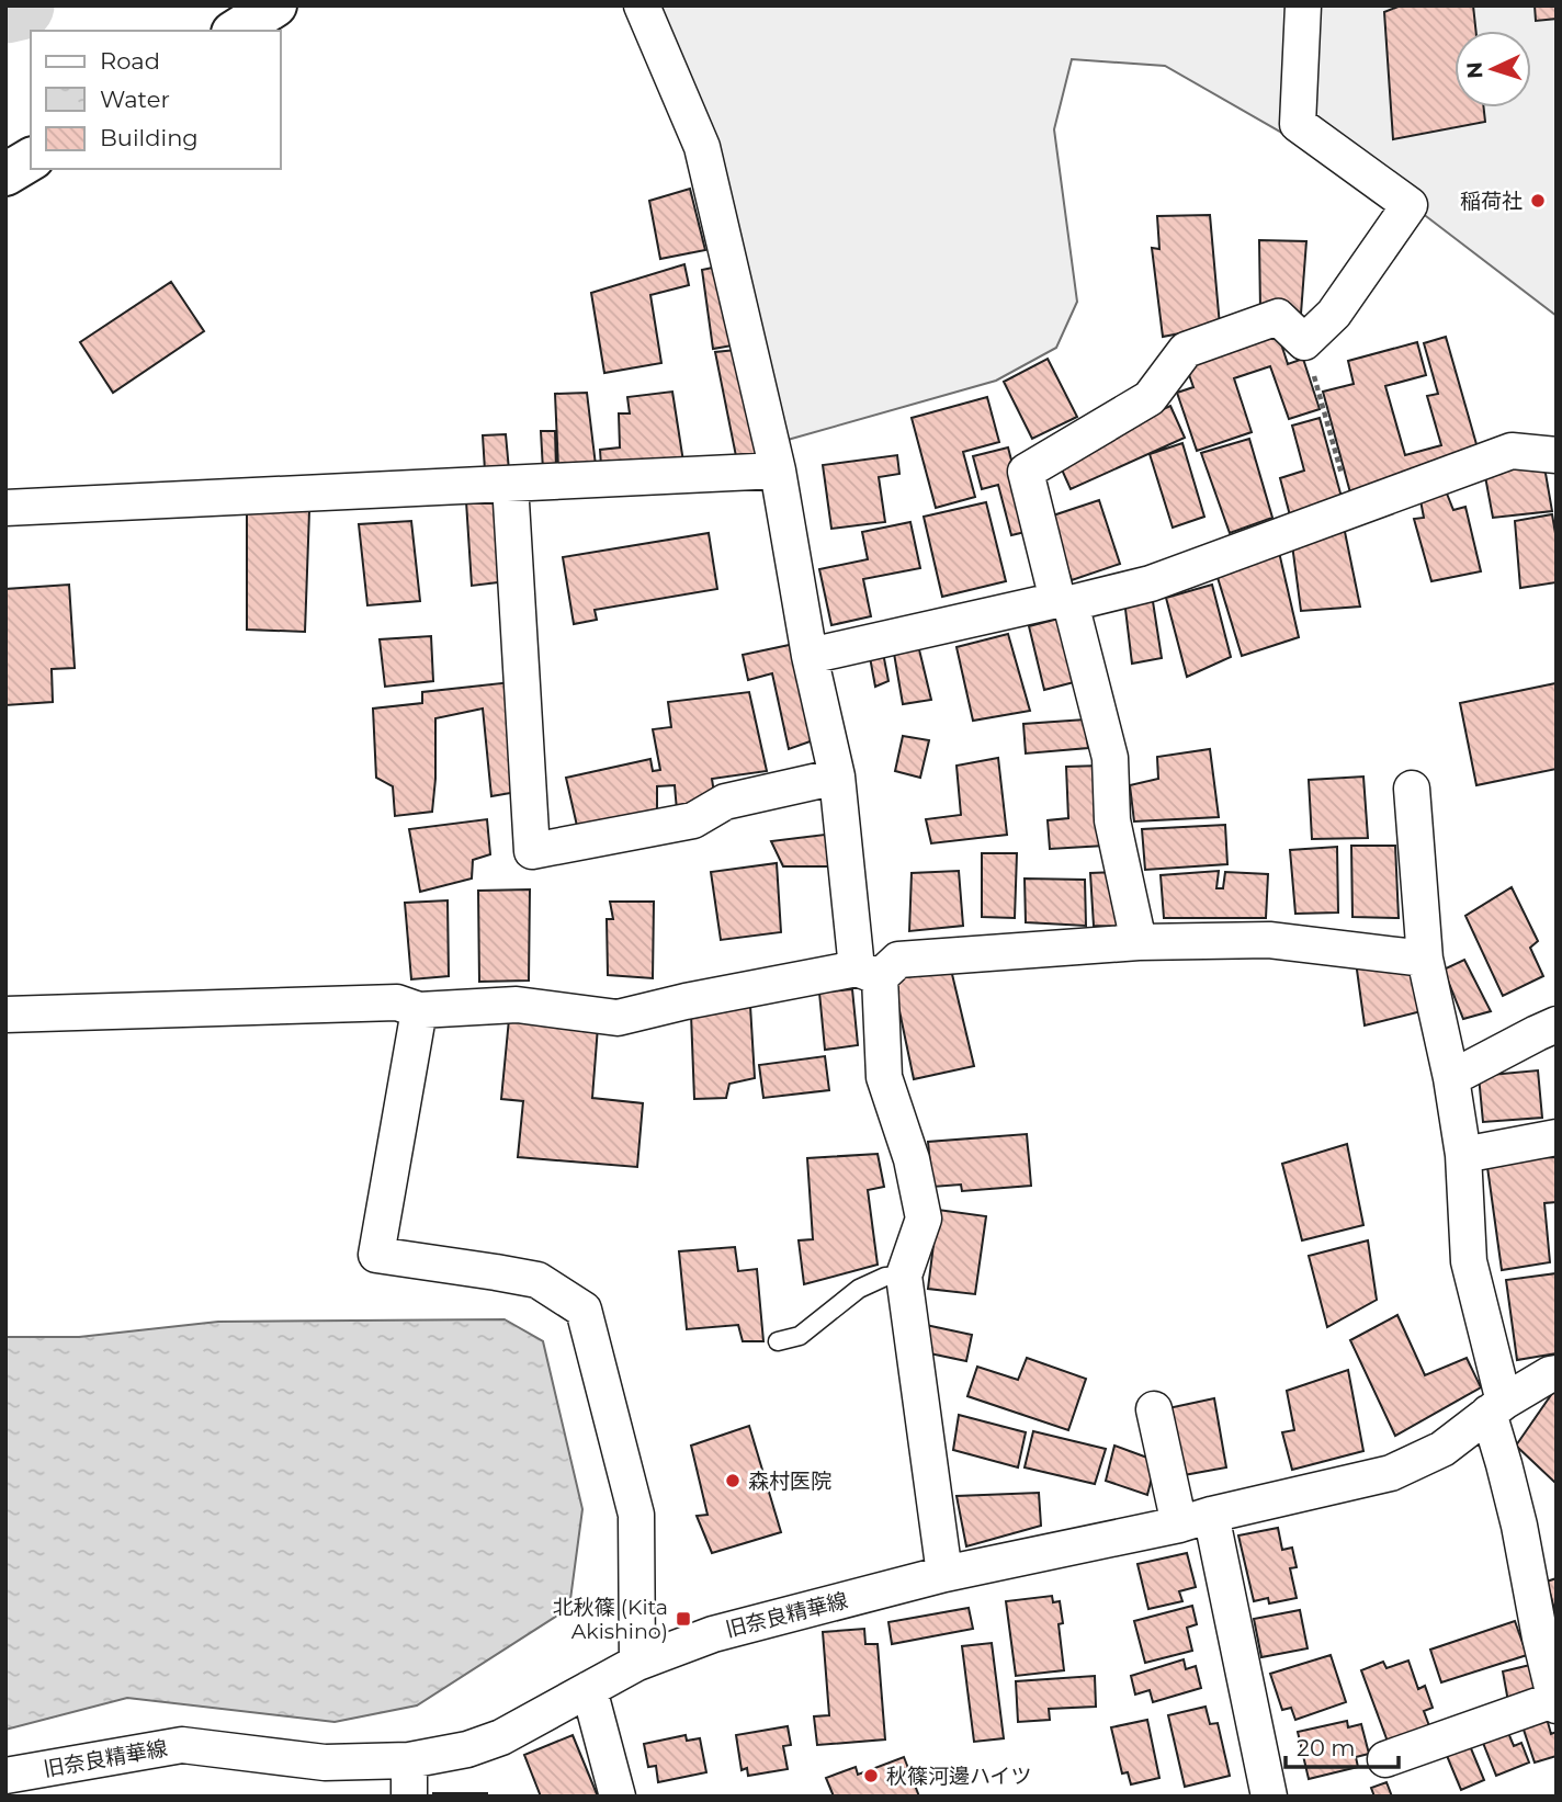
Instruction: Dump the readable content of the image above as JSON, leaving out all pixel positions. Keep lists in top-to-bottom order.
{
  "streets": {
    "street": ["旧奈良精華線"]
  },
  "places": {
    "other": ["稲荷社", "森村医院", "秋篠河邊ハイツ"],
    "transit": ["北秋篠 (Kita Akishino)"]
  },
  "legend": ["Road", "Water", "Building"],
  "scale_bar": "20 m",
  "north": "left"
}
